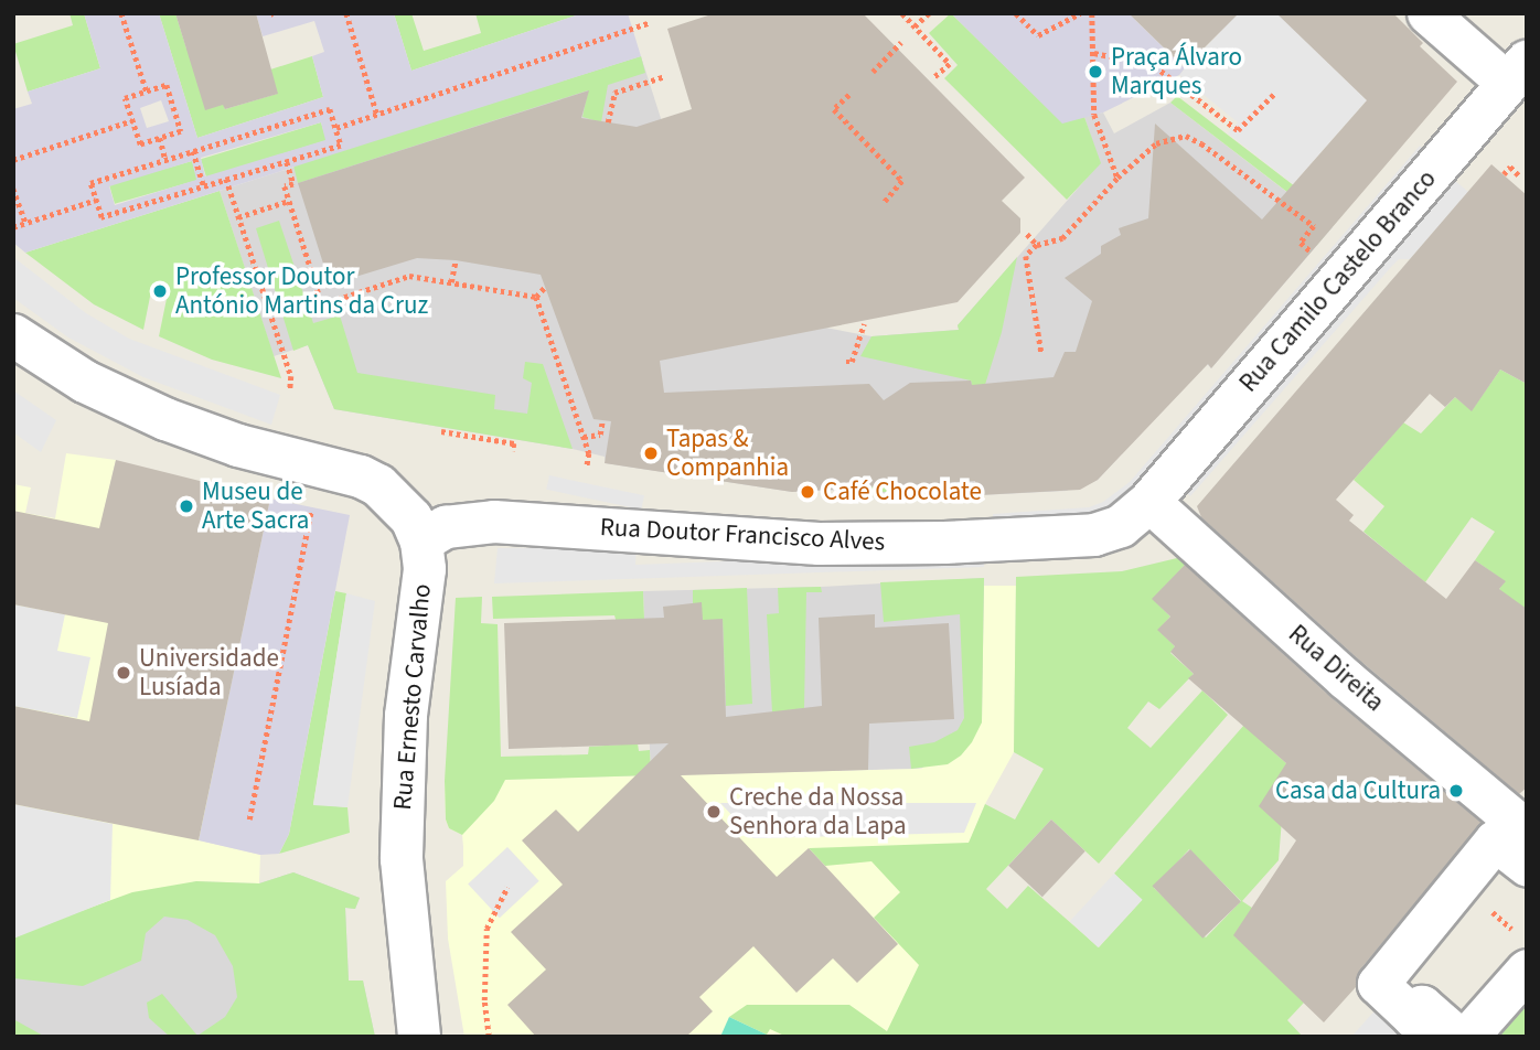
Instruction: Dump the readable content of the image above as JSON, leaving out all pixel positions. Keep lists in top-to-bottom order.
{
  "streets": {
    "street": [
      "Rua Camilo Castelo Branco",
      "Rua Doutor Francisco Alves",
      "Rua Direita",
      "Rua Ernesto Carvalho"
    ]
  },
  "crossings": [
    ["Rua Camilo Castelo Branco", "Rua Doutor Francisco Alves"],
    ["Rua Camilo Castelo Branco", "Rua Direita"],
    ["Rua Doutor Francisco Alves", "Rua Direita"],
    ["Rua Doutor Francisco Alves", "Rua Ernesto Carvalho"]
  ],
  "places": [
    "Praça Álvaro Marques",
    "Professor Doutor António Martins da Cruz",
    "Tapas & Companhia",
    "Café Chocolate",
    "Museu de Arte Sacra",
    "Universidade Lusíada",
    "Casa da Cultura",
    "Creche da Nossa Senhora da Lapa"
  ]
}
